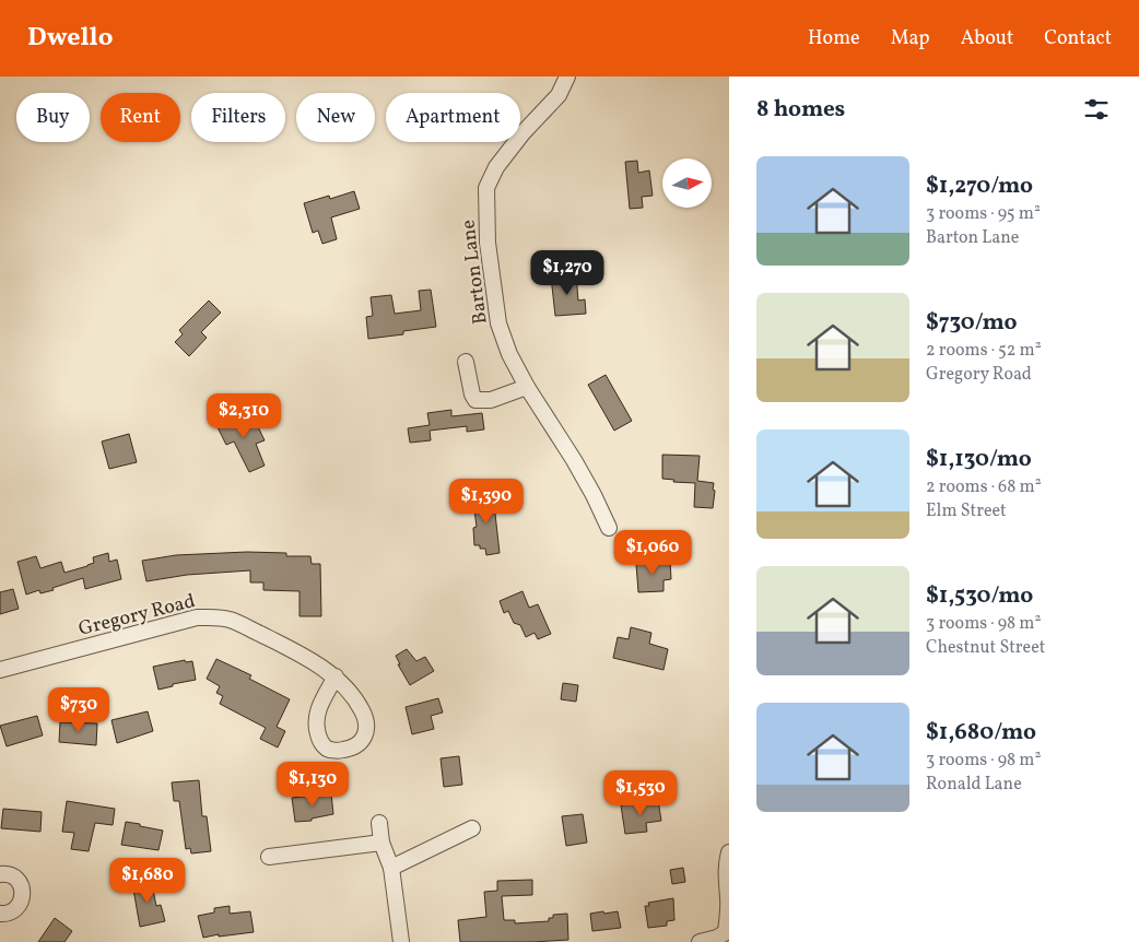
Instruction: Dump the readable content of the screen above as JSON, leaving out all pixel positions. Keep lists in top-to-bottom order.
{
  "streets": {
    "street": ["Barton Lane", "Gregory Road"]
  },
  "north": "right",
  "page": {
    "header": "Dwello",
    "nav": [
      "Home",
      "Map",
      "About",
      "Contact"
    ],
    "heading": "8 homes",
    "chip": [
      "Buy",
      "Rent",
      "Filters",
      "New",
      "Apartment"
    ],
    "list": [
      {
        "name": "$1,270/mo",
        "note": "3 rooms · 95 m² · Barton Lane"
      },
      {
        "name": "$730/mo",
        "note": "2 rooms · 52 m² · Gregory Road"
      },
      {
        "name": "$1,130/mo",
        "note": "2 rooms · 68 m² · Elm Street"
      },
      {
        "name": "$1,530/mo",
        "note": "3 rooms · 98 m² · Chestnut Street"
      },
      {
        "name": "$1,680/mo",
        "note": "3 rooms · 98 m² · Ronald Lane"
      }
    ],
    "price": [
      "$1,270",
      "$2,310",
      "$1,390",
      "$1,060",
      "$730",
      "$1,130",
      "$1,530",
      "$1,680"
    ]
  }
}
